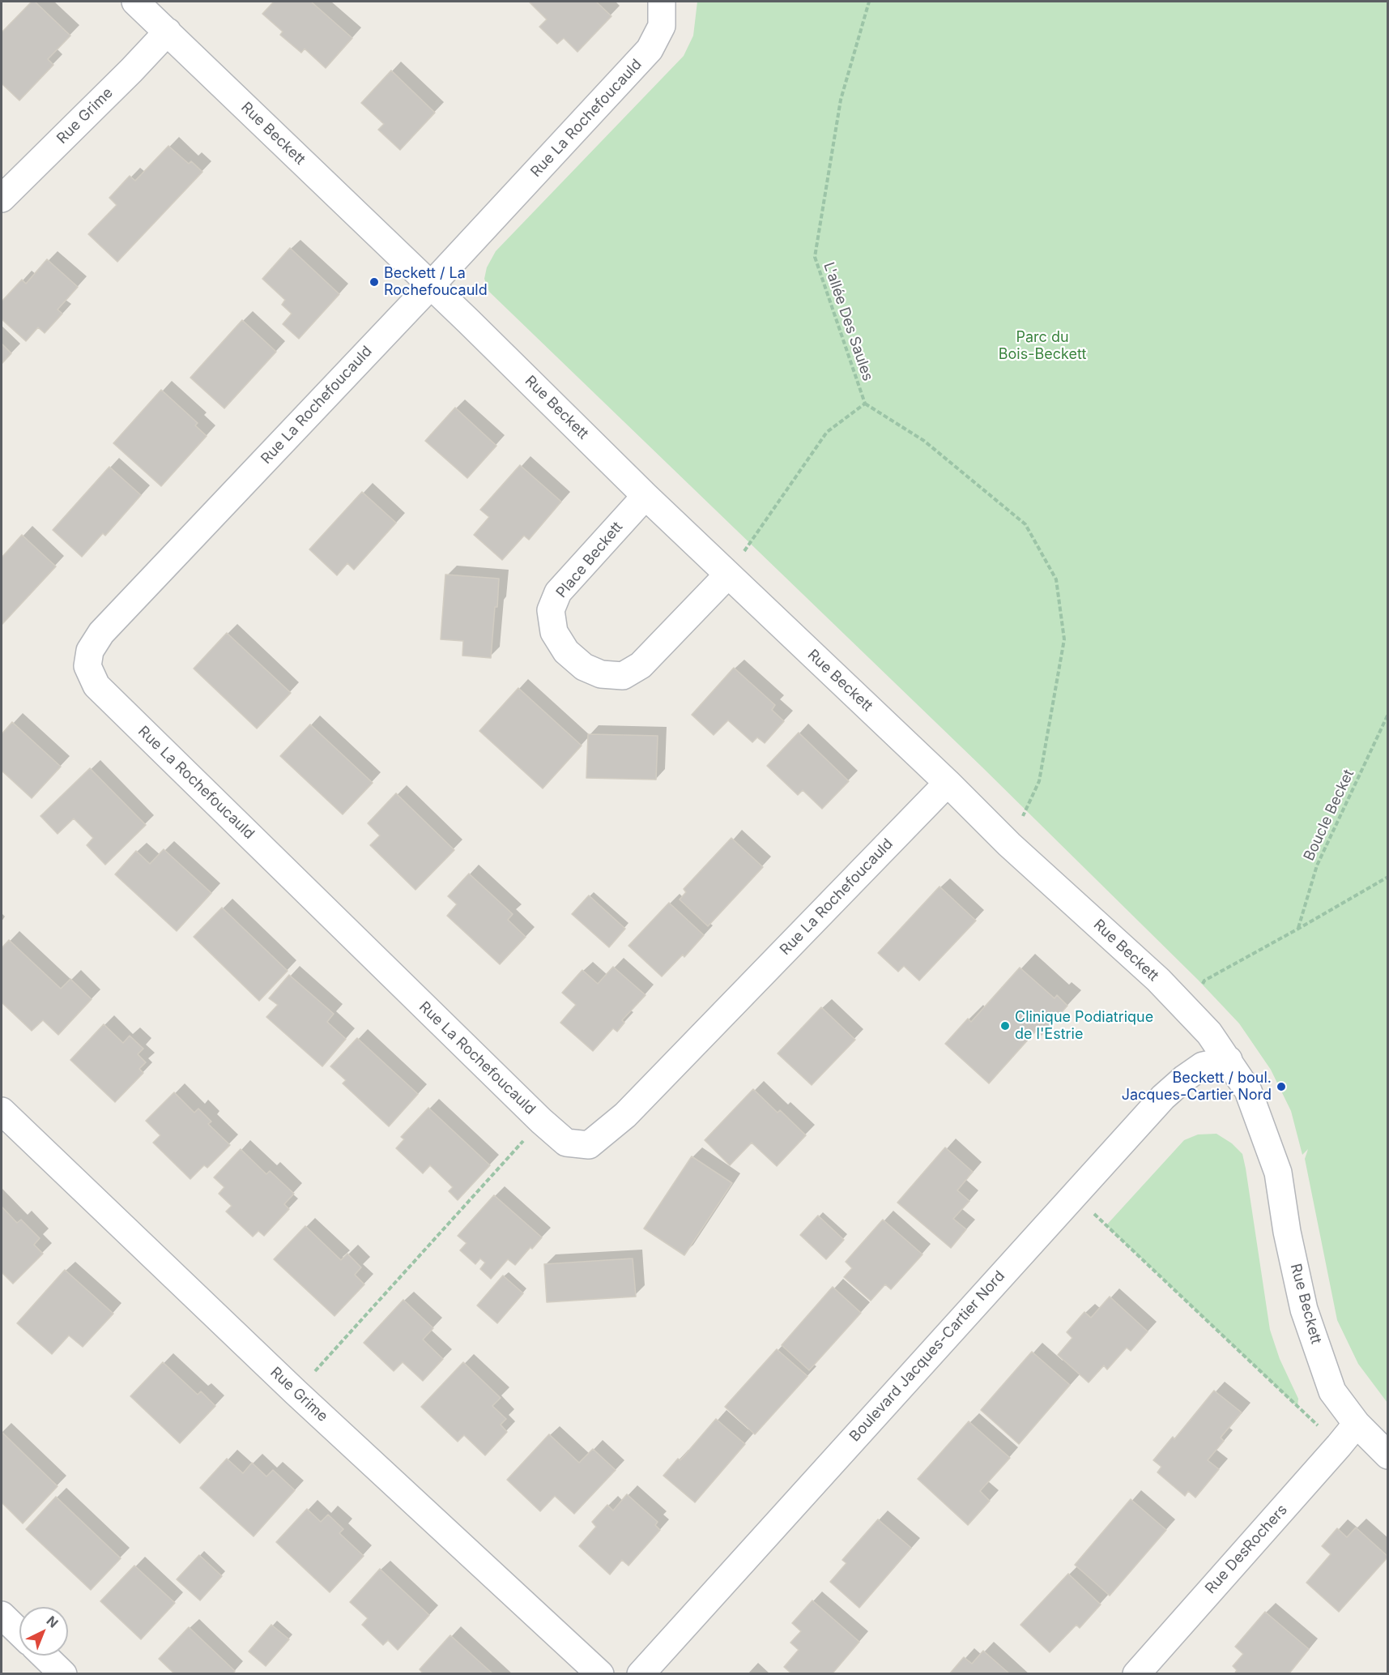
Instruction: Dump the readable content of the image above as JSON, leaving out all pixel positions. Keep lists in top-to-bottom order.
{
  "streets": {
    "street": [
      "Rue Grime",
      "Rue La Rochefoucauld",
      "Rue Beckett",
      "Place Beckett",
      "Boulevard Jacques-Cartier Nord",
      "Rue DesRochers"
    ],
    "path": ["L'allée Des Saules", "Boucle Becket"]
  },
  "crossings": [
    ["Rue Grime", "Rue Beckett"],
    ["Rue La Rochefoucauld", "Rue Beckett"],
    ["Rue Beckett", "L'allée Des Saules"],
    ["Rue Beckett", "Place Beckett"],
    ["Rue Beckett", "Boulevard Jacques-Cartier Nord"],
    ["Rue Beckett", "Rue DesRochers"],
    ["L'allée Des Saules", "Place Beckett"]
  ],
  "parks": ["Parc du Bois-Beckett"],
  "places": ["Beckett / La Rochefoucauld", "Clinique Podiatrique de l'Estrie", "Beckett / boul. Jacques-Cartier Nord"],
  "north": "top right"
}
